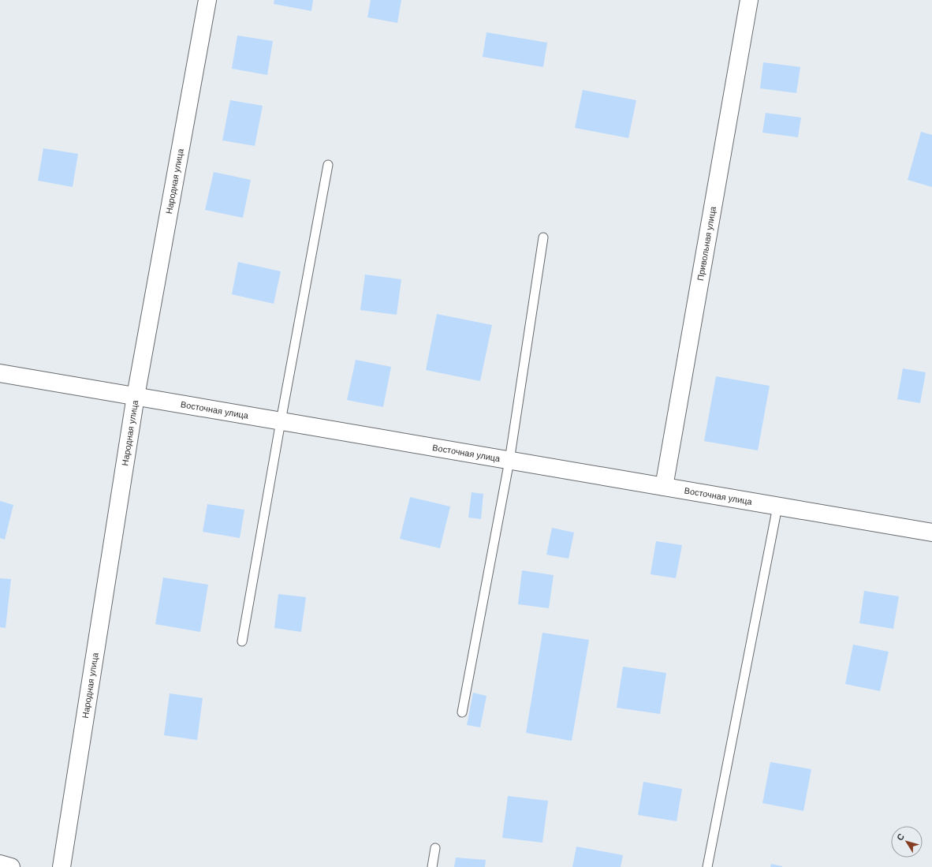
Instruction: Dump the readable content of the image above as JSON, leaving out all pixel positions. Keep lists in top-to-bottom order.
{
  "streets": {
    "street": ["Народная улица", "Привольная улица", "Восточная улица"]
  },
  "crossings": [
    ["Народная улица", "Восточная улица"],
    ["Привольная улица", "Восточная улица"]
  ],
  "north": "top left"
}
